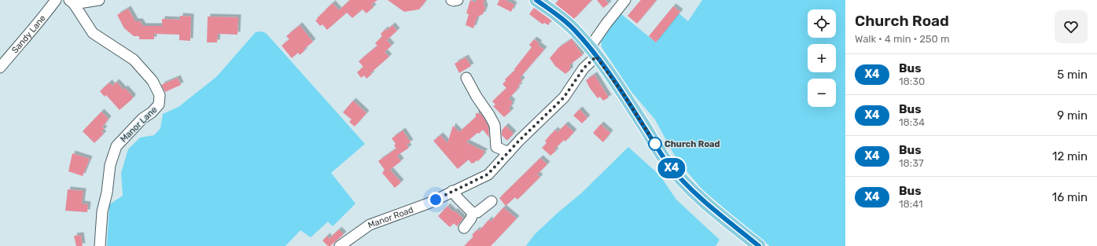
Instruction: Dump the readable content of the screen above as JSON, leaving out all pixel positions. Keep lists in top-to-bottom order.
{
  "streets": {
    "street": ["Sandy Lane", "Manor Lane", "Manor Road"]
  },
  "places": ["Church Road"],
  "lines": ["bus line X4"],
  "page": {
    "on_map": "X4",
    "heading": ["Church Road", "Walk · 4 min · 250 m"],
    "map_buttons": ["+", "−"],
    "list": [
      {
        "mark": "X4",
        "name": "Bus",
        "note": "18:30",
        "value": "5 min"
      },
      {
        "mark": "X4",
        "name": "Bus",
        "note": "18:34",
        "value": "9 min"
      },
      {
        "mark": "X4",
        "name": "Bus",
        "note": "18:37",
        "value": "12 min"
      },
      {
        "mark": "X4",
        "name": "Bus",
        "note": "18:41",
        "value": "16 min"
      }
    ]
  }
}
